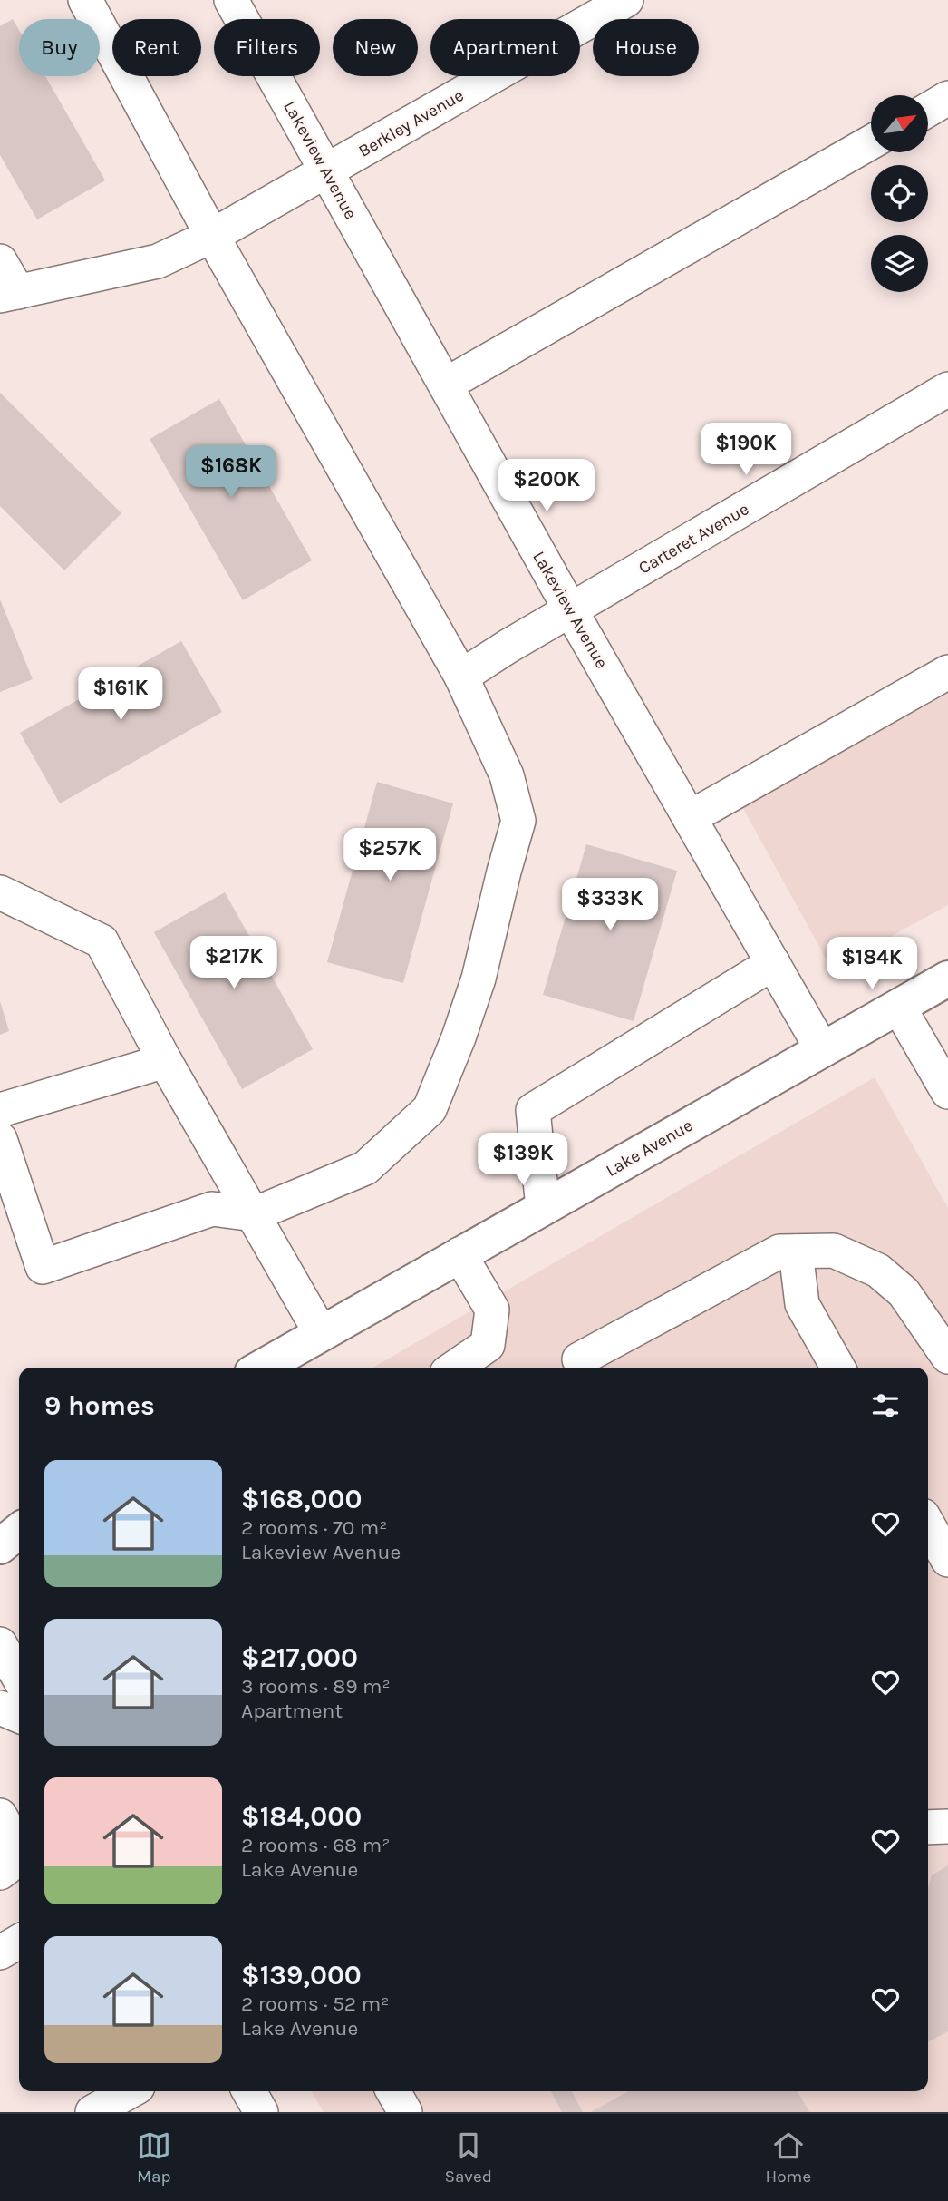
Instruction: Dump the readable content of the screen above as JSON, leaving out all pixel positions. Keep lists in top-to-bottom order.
{
  "streets": {
    "main road": ["Lake Avenue"],
    "street": ["Berkley Avenue", "Lakeview Avenue", "Carteret Avenue"]
  },
  "crossings": [
    ["Berkley Avenue", "Lakeview Avenue"],
    ["Lakeview Avenue", "Carteret Avenue"],
    ["Lakeview Avenue", "Lake Avenue"]
  ],
  "north": "top right",
  "page": {
    "chip": [
      "Buy",
      "Rent",
      "Filters",
      "New",
      "Apartment",
      "House"
    ],
    "price": [
      "$190K",
      "$168K",
      "$200K",
      "$161K",
      "$257K",
      "$333K",
      "$217K",
      "$184K",
      "$139K"
    ],
    "heading": "9 homes",
    "list": [
      {
        "name": "$168,000",
        "note": "2 rooms · 70 m² · Lakeview Avenue"
      },
      {
        "name": "$217,000",
        "note": "3 rooms · 89 m² · Apartment"
      },
      {
        "name": "$184,000",
        "note": "2 rooms · 68 m² · Lake Avenue"
      },
      {
        "name": "$139,000",
        "note": "2 rooms · 52 m² · Lake Avenue"
      }
    ],
    "tabs": ["Map", "Saved", "Home"]
  }
}
